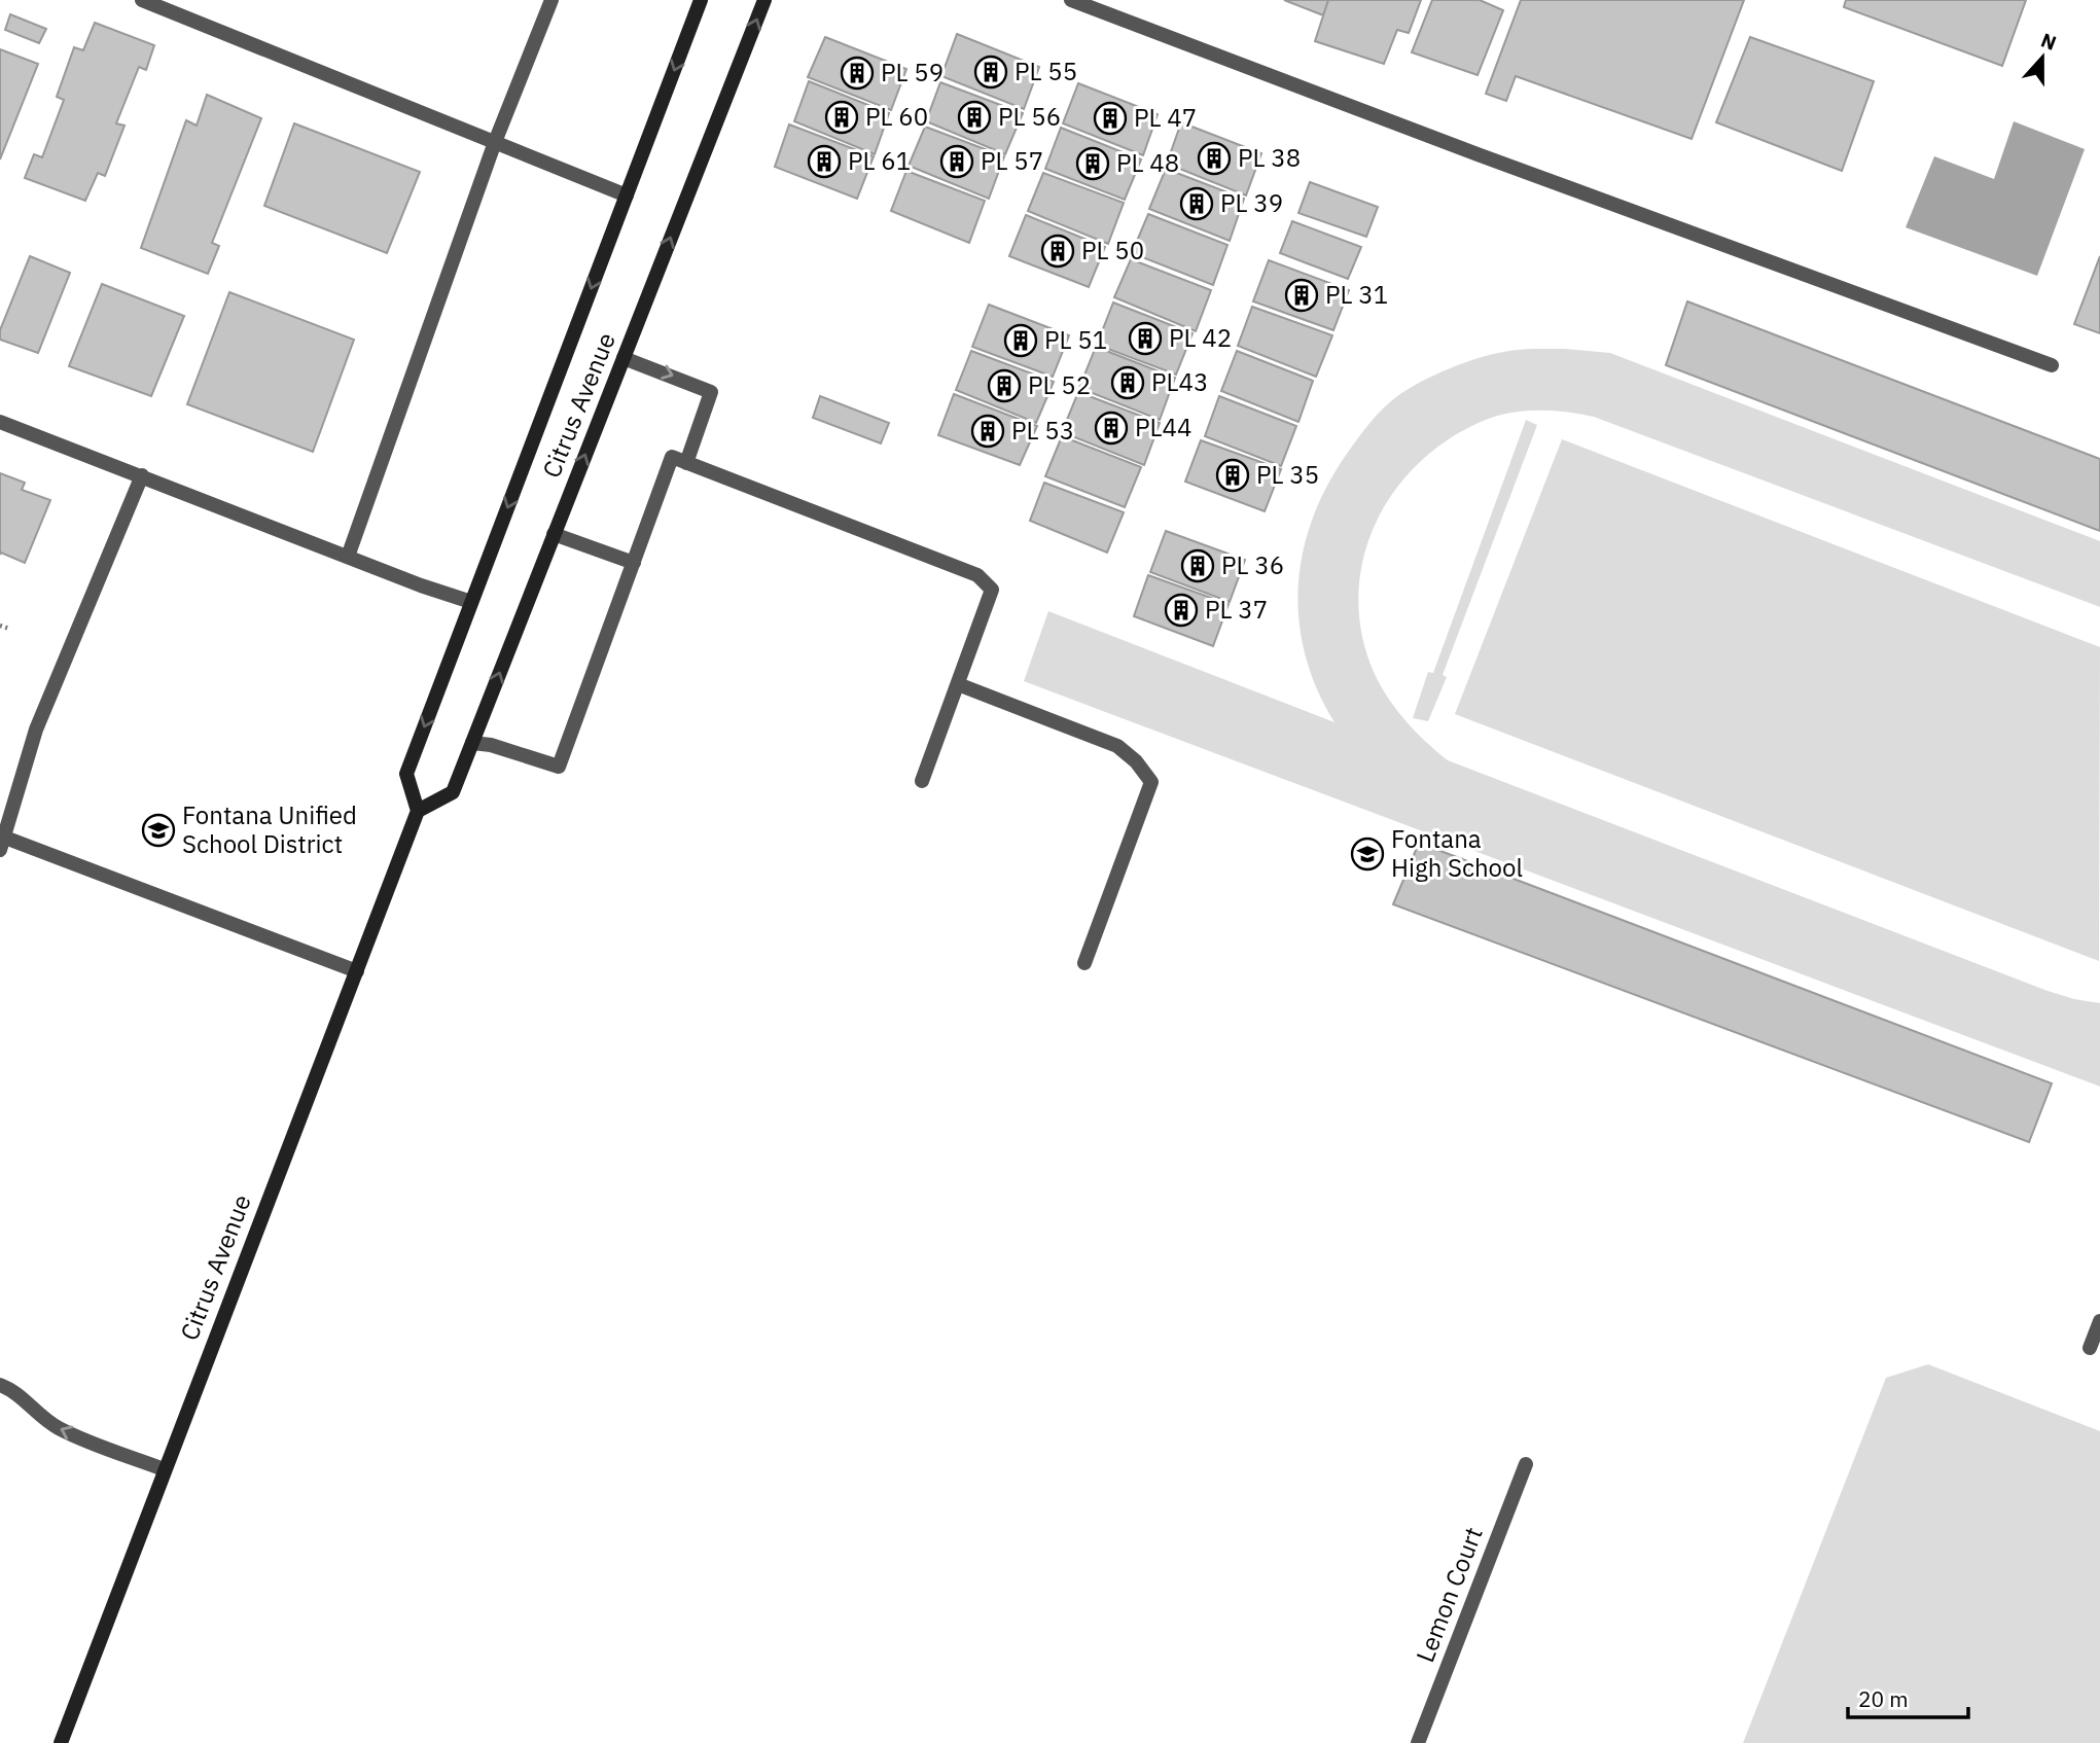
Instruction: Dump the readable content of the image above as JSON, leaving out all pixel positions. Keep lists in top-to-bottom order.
{
  "streets": {
    "main road": ["Citrus Avenue"],
    "street": ["Lemon Court"]
  },
  "places": {
    "building": [
      "PL 55",
      "PL 59",
      "PL 60",
      "PL 56",
      "PL 47",
      "PL 38",
      "PL 61",
      "PL 57",
      "PL 48",
      "PL 39",
      "PL 50",
      "PL 31",
      "PL 42",
      "PL 51",
      "PL43",
      "PL 52",
      "PL44",
      "PL 53",
      "PL 35",
      "PL 36",
      "PL 37"
    ],
    "school or university": ["Fontana Unified School District", "Fontana High School"]
  },
  "scale_bar": "20 m",
  "north": "top"
}
